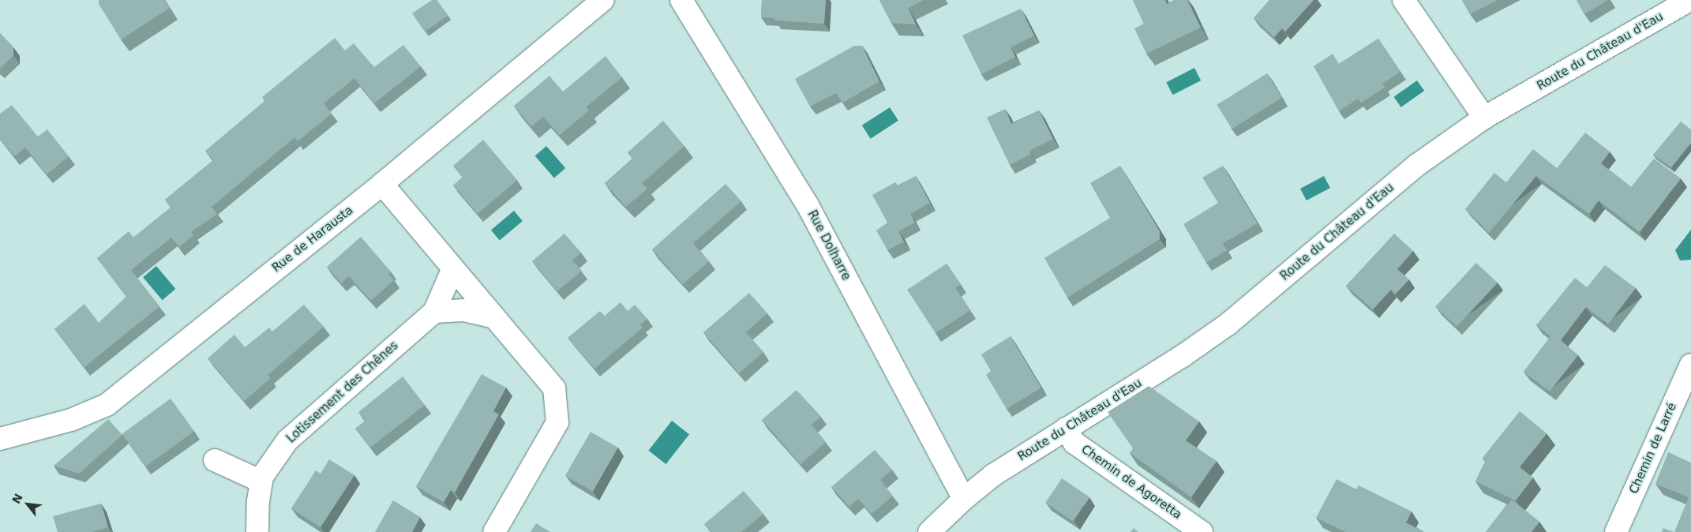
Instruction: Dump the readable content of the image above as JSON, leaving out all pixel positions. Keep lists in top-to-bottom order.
{
  "streets": {
    "street": [
      "Route du Château d'Eau",
      "Rue de Harausta",
      "Rue Dolharre",
      "Lotissement des Chênes",
      "Chemin de Larré",
      "Chemin de Agoretta"
    ]
  },
  "crossings": [
    ["Route du Château d'Eau", "Rue Dolharre"],
    ["Route du Château d'Eau", "Chemin de Agoretta"]
  ],
  "north": "top left"
}
